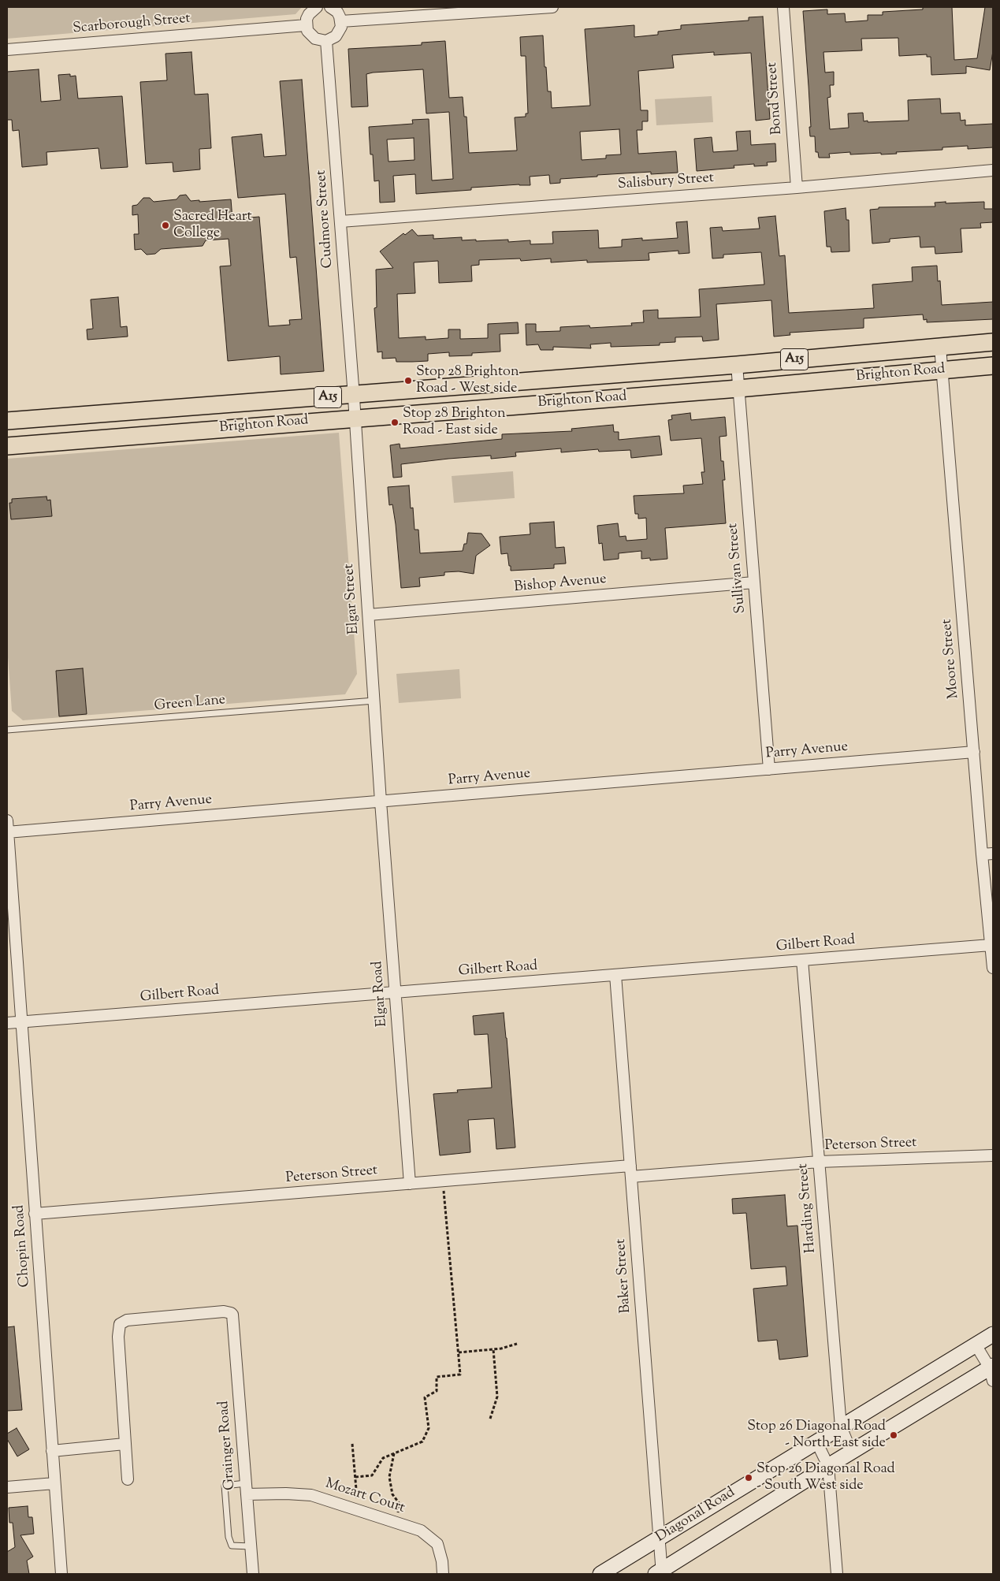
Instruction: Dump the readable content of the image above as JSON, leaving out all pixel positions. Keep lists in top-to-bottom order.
{
  "streets": {
    "main road": ["A15", "Brighton Road", "Diagonal Road"],
    "street": [
      "Scarborough Street",
      "Bond Street",
      "Salisbury Street",
      "Cudmore Street",
      "Sullivan Street",
      "Bishop Avenue",
      "Elgar Street",
      "Moore Street",
      "Parry Avenue",
      "Gilbert Road",
      "Elgar Road",
      "Peterson Street",
      "Harding Street",
      "Chopin Road",
      "Baker Street",
      "Grainger Road",
      "Mozart Court"
    ],
    "lane": ["Green Lane"]
  },
  "crossings": [
    ["Bond Street", "Salisbury Street"],
    ["Salisbury Street", "Cudmore Street"],
    ["Cudmore Street", "Brighton Road"],
    ["Cudmore Street", "Elgar Street"],
    ["Brighton Road", "Sullivan Street"],
    ["Brighton Road", "Elgar Street"],
    ["Brighton Road", "Moore Street"],
    ["Sullivan Street", "Bishop Avenue"],
    ["Sullivan Street", "Parry Avenue"],
    ["Bishop Avenue", "Elgar Street"],
    ["Elgar Street", "Green Lane"],
    ["Elgar Street", "Parry Avenue"],
    ["Elgar Street", "Elgar Road"],
    ["Moore Street", "Parry Avenue"],
    ["Moore Street", "Gilbert Road"],
    ["Parry Avenue", "Elgar Road"],
    ["Parry Avenue", "Chopin Road"],
    ["Gilbert Road", "Elgar Road"],
    ["Gilbert Road", "Harding Street"],
    ["Gilbert Road", "Chopin Road"],
    ["Gilbert Road", "Baker Street"],
    ["Elgar Road", "Peterson Street"],
    ["Peterson Street", "Harding Street"],
    ["Peterson Street", "Chopin Road"],
    ["Peterson Street", "Baker Street"],
    ["Harding Street", "Diagonal Road"],
    ["Baker Street", "Diagonal Road"],
    ["Grainger Road", "Mozart Court"]
  ],
  "places": [
    "Sacred Heart College",
    "Stop 28 Brighton Road - West side",
    "Stop 28 Brighton Road - East side",
    "Stop 26 Diagonal Road - North East side",
    "Stop 26 Diagonal Road - South West side"
  ]
}
